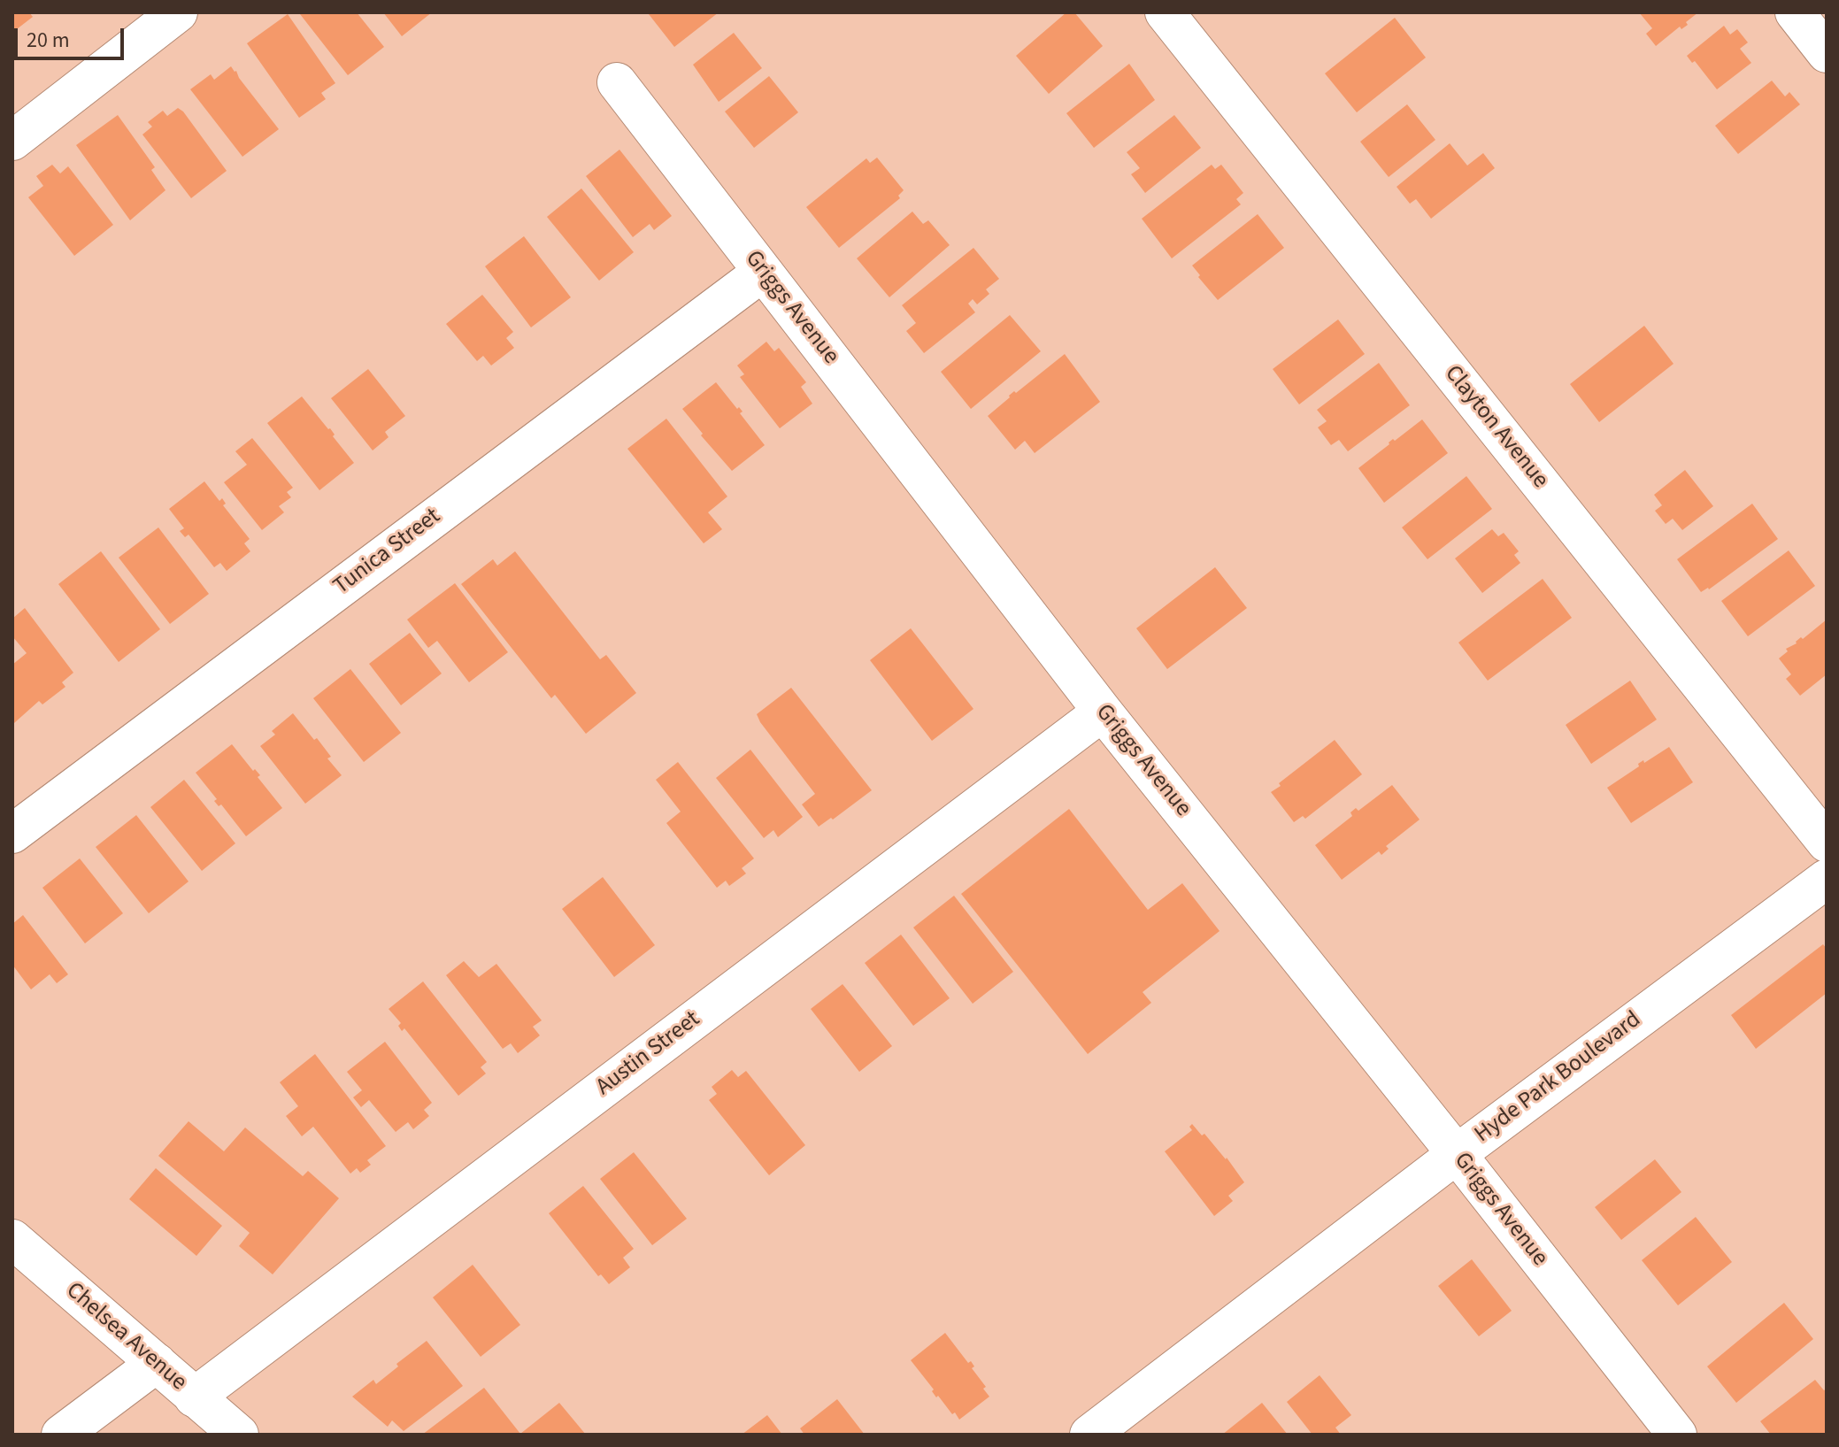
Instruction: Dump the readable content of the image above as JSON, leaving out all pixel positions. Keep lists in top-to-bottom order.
{
  "streets": {
    "street": [
      "Griggs Avenue",
      "Clayton Avenue",
      "Tunica Street",
      "Austin Street",
      "Hyde Park Boulevard",
      "Chelsea Avenue"
    ]
  },
  "crossings": [
    ["Griggs Avenue", "Tunica Street"],
    ["Griggs Avenue", "Austin Street"],
    ["Griggs Avenue", "Hyde Park Boulevard"],
    ["Austin Street", "Chelsea Avenue"]
  ],
  "scale_bar": "20 m"
}
